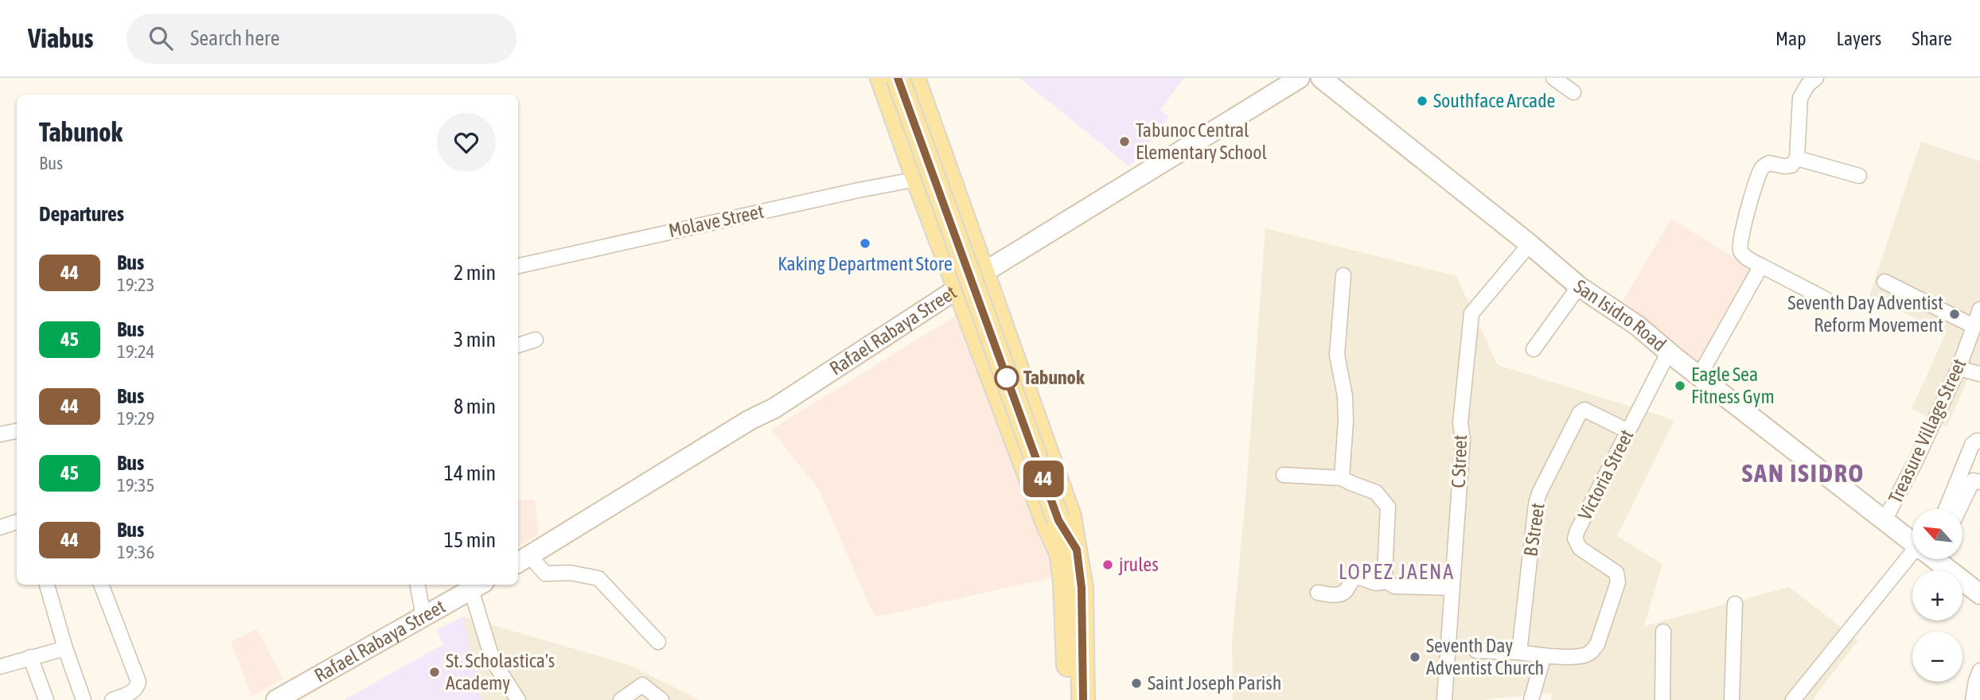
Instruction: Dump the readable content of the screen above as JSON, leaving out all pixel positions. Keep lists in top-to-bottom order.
{
  "streets": {
    "main road": ["San Isidro Road", "Rafael Rabaya Street"],
    "street": [
      "Molave Street",
      "Treasure Village Street",
      "C Street",
      "Victoria Street",
      "B Street"
    ]
  },
  "crossings": [
    ["San Isidro Road", "Treasure Village Street"],
    ["San Isidro Road", "C Street"],
    ["San Isidro Road", "Victoria Street"],
    ["Victoria Street", "B Street"]
  ],
  "districts": ["SAN ISIDRO", "LOPEZ JAENA"],
  "places": [
    "Southface Arcade",
    "Tabunoc Central Elementary School",
    "Kaking Department Store",
    "Seventh Day Adventist Reform Movement",
    "Tabunok",
    "Eagle Sea Fitness Gym",
    "jrules",
    "Seventh Day Adventist Church",
    "St. Scholastica's Academy",
    "Saint Joseph Parish"
  ],
  "lines": ["bus line 44"],
  "north": "top left",
  "page": {
    "header": "Viabus",
    "search": "Search here",
    "nav": ["Map", "Layers", "Share"],
    "on_map": "44",
    "heading": [
      ["Tabunok", "Bus"],
      "Departures"
    ],
    "list": [
      {
        "mark": "44",
        "name": "Bus",
        "note": "19:23",
        "value": "2 min"
      },
      {
        "mark": "45",
        "name": "Bus",
        "note": "19:24",
        "value": "3 min"
      },
      {
        "mark": "44",
        "name": "Bus",
        "note": "19:29",
        "value": "8 min"
      },
      {
        "mark": "45",
        "name": "Bus",
        "note": "19:35",
        "value": "14 min"
      },
      {
        "mark": "44",
        "name": "Bus",
        "note": "19:36",
        "value": "15 min"
      }
    ],
    "map_buttons": ["+", "−"]
  }
}
